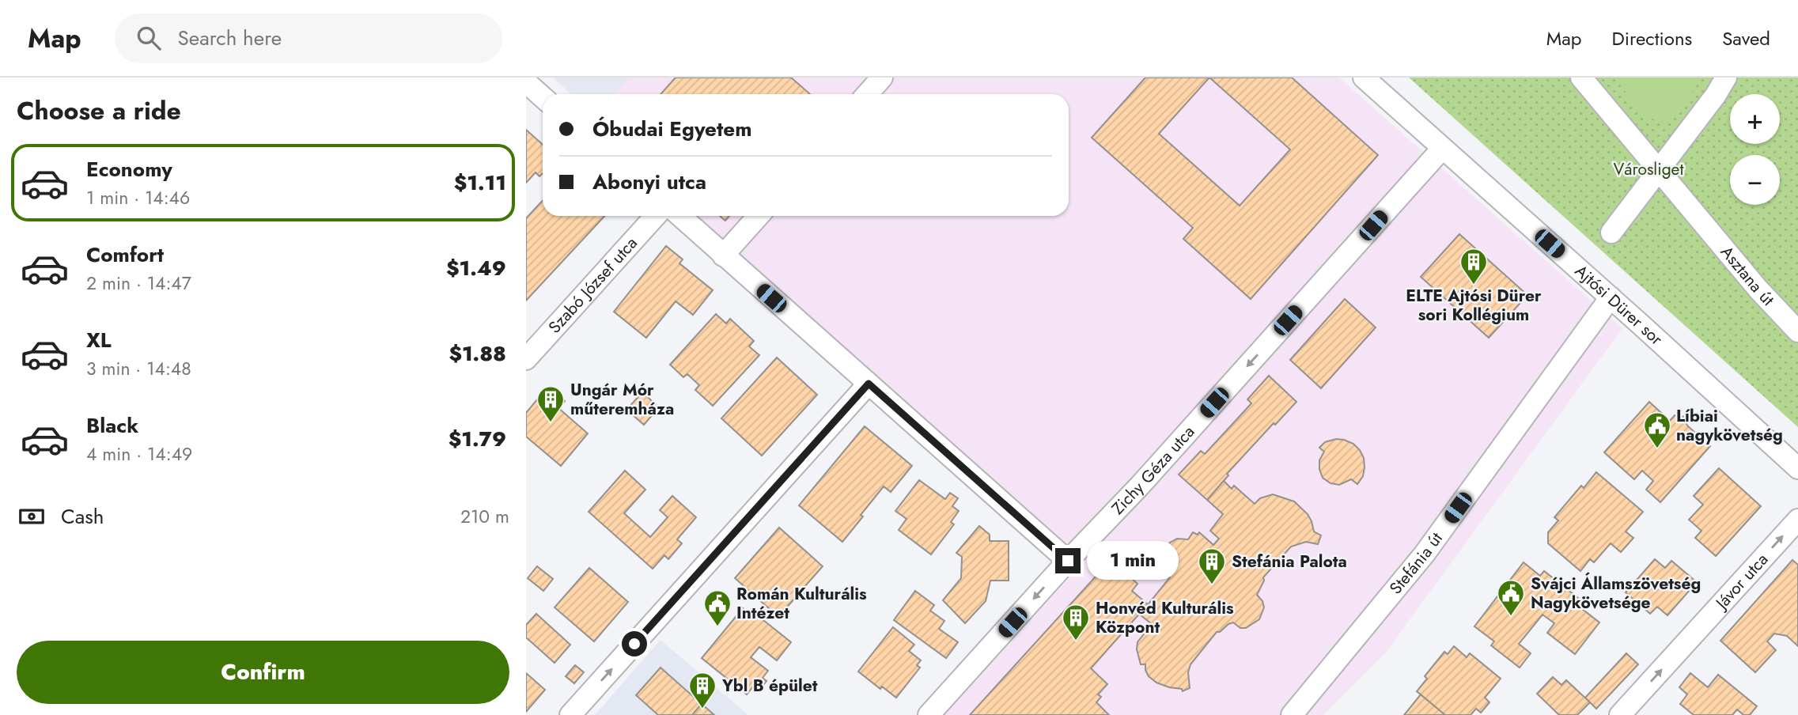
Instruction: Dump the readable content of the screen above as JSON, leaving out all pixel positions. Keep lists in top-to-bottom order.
{
  "streets": {
    "street": [
      "Asztana út",
      "Szabó József utca",
      "Ajtósi Dürer sor",
      "Zichy Géza utca",
      "Stefánia út",
      "Jávor utca"
    ]
  },
  "crossings": [
    ["Ajtósi Dürer sor", "Zichy Géza utca"],
    ["Ajtósi Dürer sor", "Stefánia út"]
  ],
  "one_way": ["Zichy Géza utca", "Jávor utca"],
  "parks": ["Városliget"],
  "places": {
    "building": [
      "ELTE Ajtósi Dürer sori Kollégium",
      "Ungár Mór műteremháza",
      "Stefánia Palota",
      "Honvéd Kulturális Központ",
      "Ybl B épület"
    ],
    "public building": ["Líbiai nagykövetség", "Svájci Államszövetség Nagykövetsége", "Román Kulturális Intézet"]
  },
  "page": {
    "header": "Map",
    "search": "Search here",
    "nav": ["Map", "Directions", "Saved"],
    "heading": "Choose a ride",
    "map_buttons": ["+", "−"],
    "banner": ["Óbudai Egyetem", "Abonyi utca"],
    "list": [
      {
        "name": "Economy",
        "note": "1 min · 14:46",
        "value": "$1.11"
      },
      {
        "name": "Comfort",
        "note": "2 min · 14:47",
        "value": "$1.49"
      },
      {
        "name": "XL",
        "note": "3 min · 14:48",
        "value": "$1.88"
      },
      {
        "name": "Black",
        "note": "4 min · 14:49",
        "value": "$1.79"
      }
    ],
    "pay": ["Cash", "210 m"],
    "bubble": "1 min",
    "buttons": "Confirm"
  }
}
